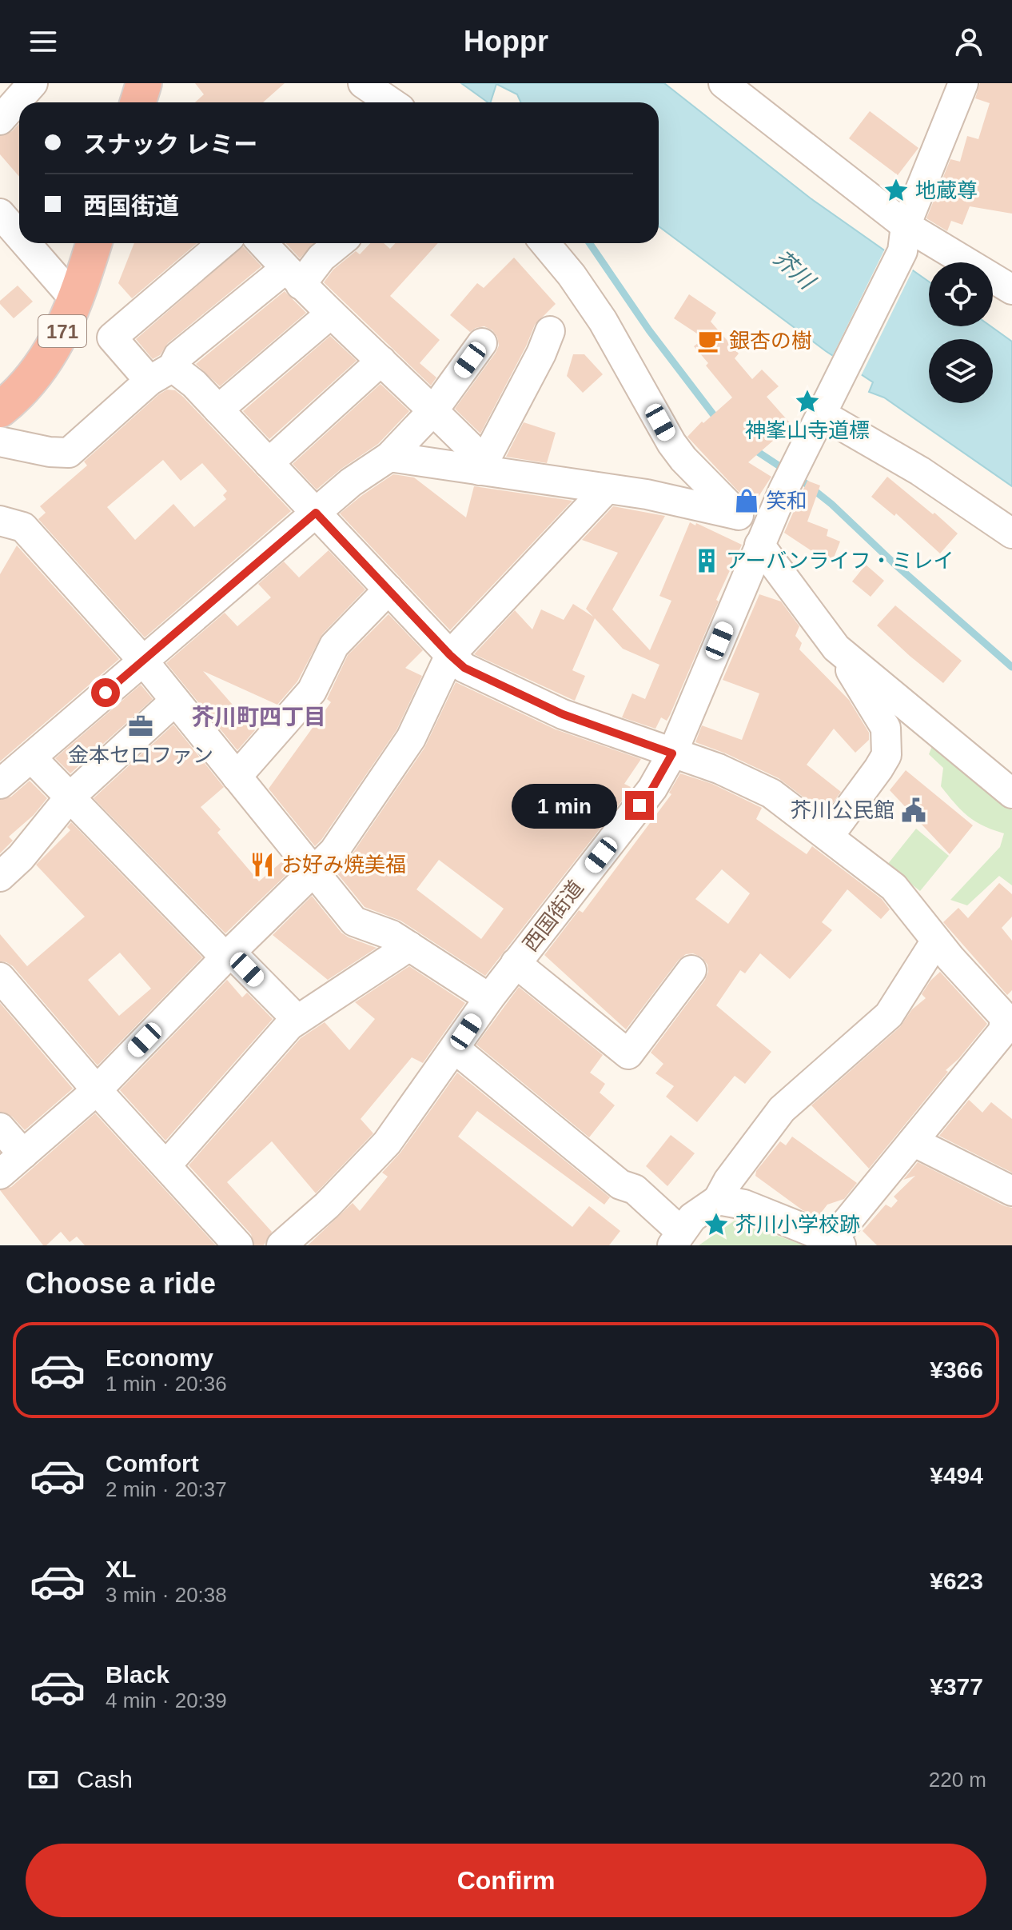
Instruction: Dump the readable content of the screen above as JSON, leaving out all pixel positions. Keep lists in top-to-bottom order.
{
  "streets": {
    "highway": ["171"],
    "street": ["西国街道"]
  },
  "districts": ["芥川町四丁目"],
  "water": ["芥川"],
  "places": {
    "place": ["地蔵尊", "神峯山寺道標", "芥川小学校跡"],
    "cafe": ["銀杏の樹"],
    "shop": ["笑和"],
    "building": ["アーバンライフ・ミレイ"],
    "office": ["金本セロファン"],
    "public building": ["芥川公民館"],
    "restaurant": ["お好み焼美福"]
  },
  "page": {
    "header": "Hoppr",
    "banner": ["スナック レミー", "西国街道"],
    "bubble": "1 min",
    "heading": "Choose a ride",
    "list": [
      {
        "name": "Economy",
        "note": "1 min · 20:36",
        "value": "¥366"
      },
      {
        "name": "Comfort",
        "note": "2 min · 20:37",
        "value": "¥494"
      },
      {
        "name": "XL",
        "note": "3 min · 20:38",
        "value": "¥623"
      },
      {
        "name": "Black",
        "note": "4 min · 20:39",
        "value": "¥377"
      }
    ],
    "pay": ["Cash", "220 m"],
    "buttons": "Confirm"
  }
}
